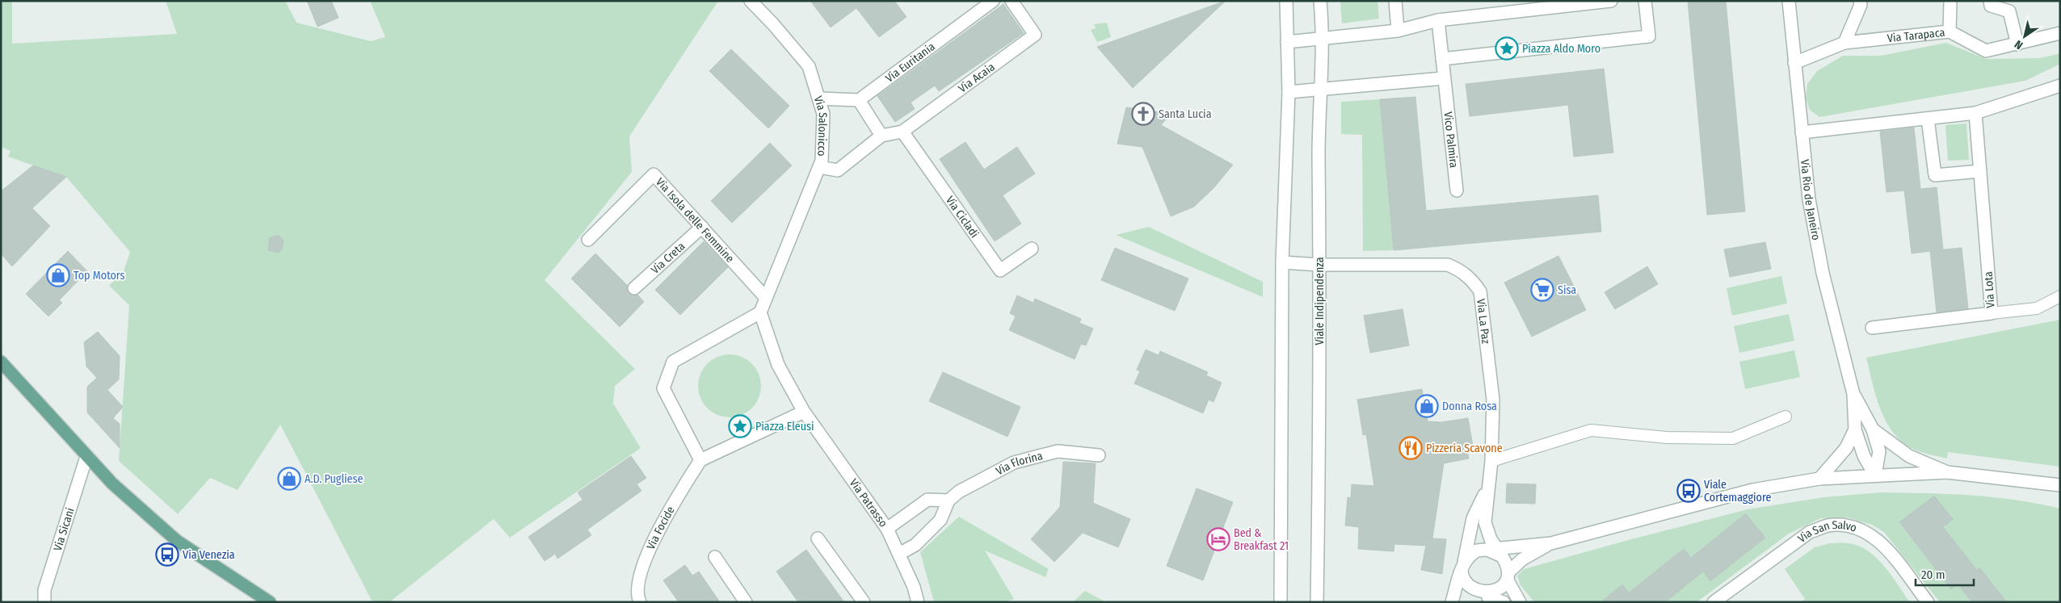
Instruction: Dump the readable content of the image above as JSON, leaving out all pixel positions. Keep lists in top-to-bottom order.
{
  "streets": {
    "street": [
      "Via Tarapaca",
      "Via Euritania",
      "Via Acaia",
      "Via Salonicco",
      "Vico Palmira",
      "Via Rio de Janeiro",
      "Via Cicladi",
      "Via Isola delle Femmine",
      "Via Creta",
      "Via Lota",
      "Viale Indipendenza",
      "Via La Paz",
      "Via Florina",
      "Via Patrasso",
      "Via Focide",
      "Via Sicani",
      "Via San Salvo"
    ]
  },
  "crossings": [
    ["Via Tarapaca", "Via Rio de Janeiro"],
    ["Via Acaia", "Via Salonicco"],
    ["Via Acaia", "Via Cicladi"],
    ["Via Salonicco", "Via Isola delle Femmine"],
    ["Via Isola delle Femmine", "Via Creta"],
    ["Viale Indipendenza", "Via La Paz"]
  ],
  "places": {
    "place": ["Piazza Aldo Moro", "Piazza Eleusi"],
    "church": ["Santa Lucia"],
    "shop": ["Top Motors", "Donna Rosa", "A.D. Pugliese"],
    "supermarket": ["Sisa"],
    "restaurant": ["Pizzeria Scavone"],
    "bus stop": ["Viale Cortemaggiore", "Via Venezia"],
    "hotel": ["Bed & Breakfast 21"]
  },
  "scale_bar": "20 m",
  "north": "bottom left"
}
